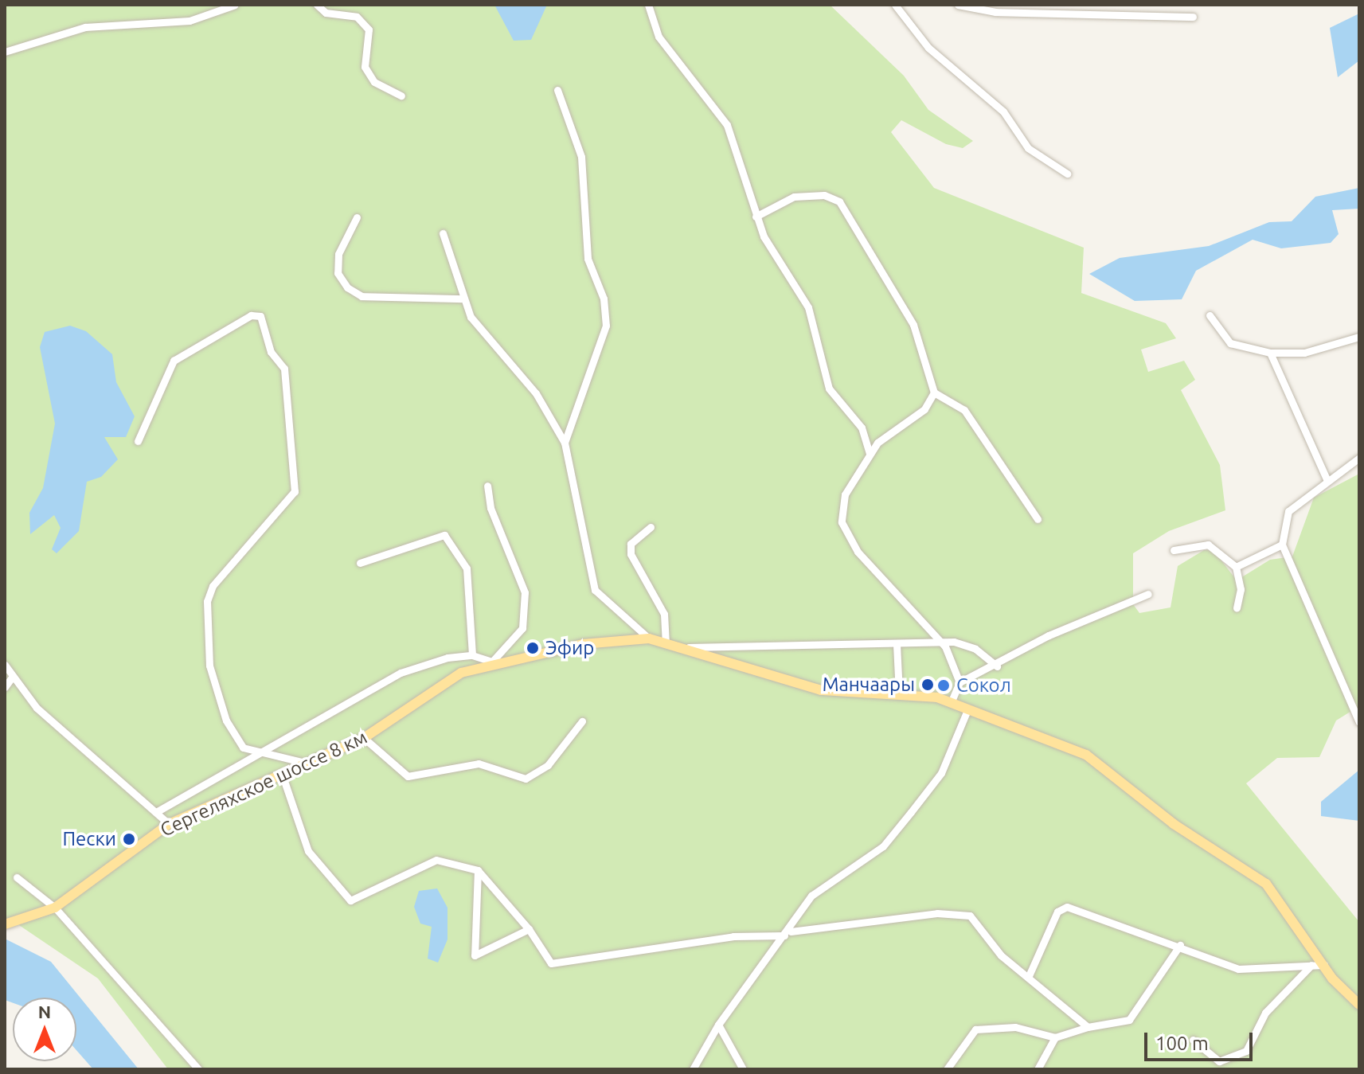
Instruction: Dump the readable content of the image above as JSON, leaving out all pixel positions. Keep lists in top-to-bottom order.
{
  "streets": {
    "main road": ["Сергеляхское шоссе 8 км"]
  },
  "places": [
    "Эфир",
    "Манчаары",
    "Сокол",
    "Пески"
  ],
  "scale_bar": "100 m",
  "north": "top"
}
